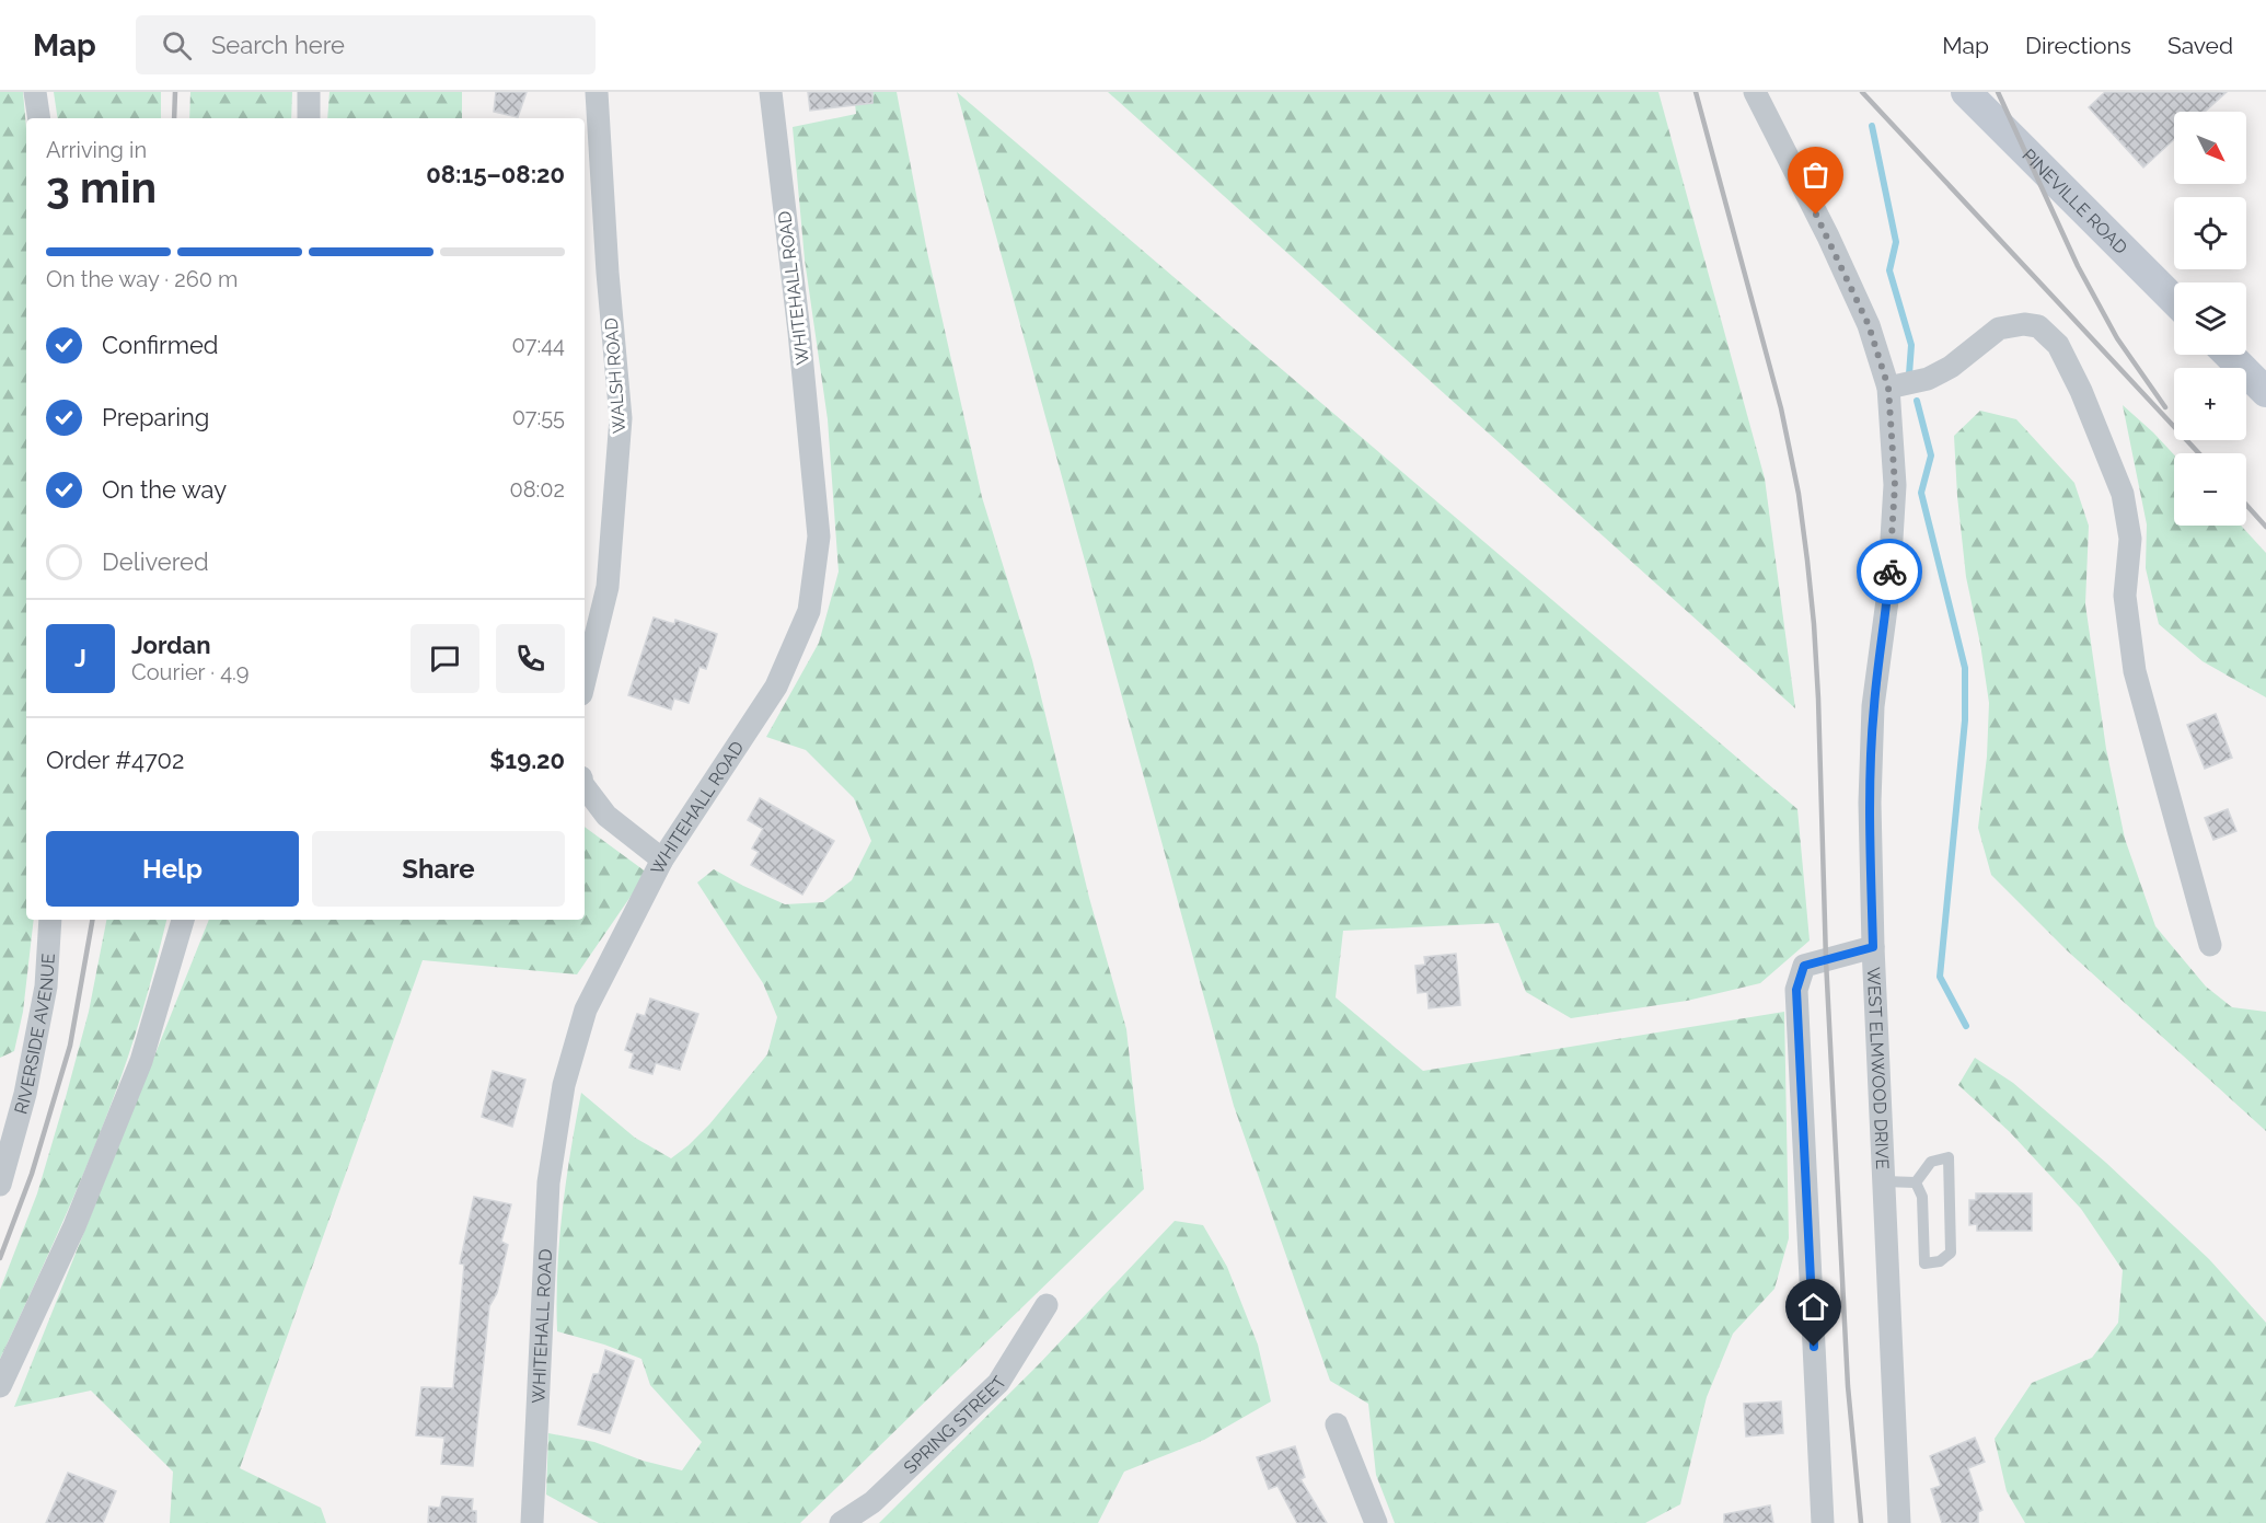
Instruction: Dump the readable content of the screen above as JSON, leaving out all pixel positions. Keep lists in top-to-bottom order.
{
  "streets": {
    "main road": ["PINEVILLE ROAD"],
    "street": [
      "WHITEHALL ROAD",
      "WALSH ROAD",
      "RIVERSIDE AVENUE",
      "WEST ELMWOOD DRIVE",
      "SPRING STREET"
    ]
  },
  "north": "bottom right",
  "page": {
    "header": "Map",
    "search": "Search here",
    "nav": ["Map", "Directions", "Saved"],
    "map_buttons": ["+", "−"],
    "heading": ["3 min", "Arriving in", "08:15–08:20"],
    "panel": [
      "Jordan",
      "Courier · 4.9",
      "Order #4702",
      "$19.20"
    ],
    "bar": "On the way · 260 m",
    "list": [
      ["Confirmed", "07:44"],
      ["Preparing", "07:55"],
      ["On the way", "08:02"],
      "Delivered"
    ],
    "round": "J",
    "buttons": ["Help", "Share"]
  }
}
